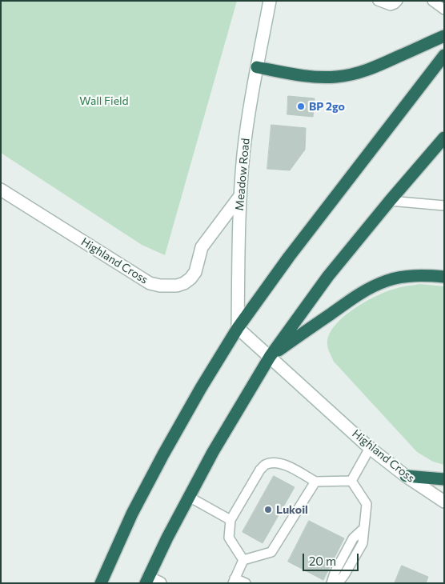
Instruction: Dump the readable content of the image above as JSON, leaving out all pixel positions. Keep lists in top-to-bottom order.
{
  "streets": {
    "main road": ["Meadow Road", "Highland Cross"]
  },
  "crossings": [
    ["Meadow Road", "Highland Cross"]
  ],
  "parks": ["Wall Field"],
  "places": ["BP 2go", "Lukoil"],
  "scale_bar": "20 m"
}
